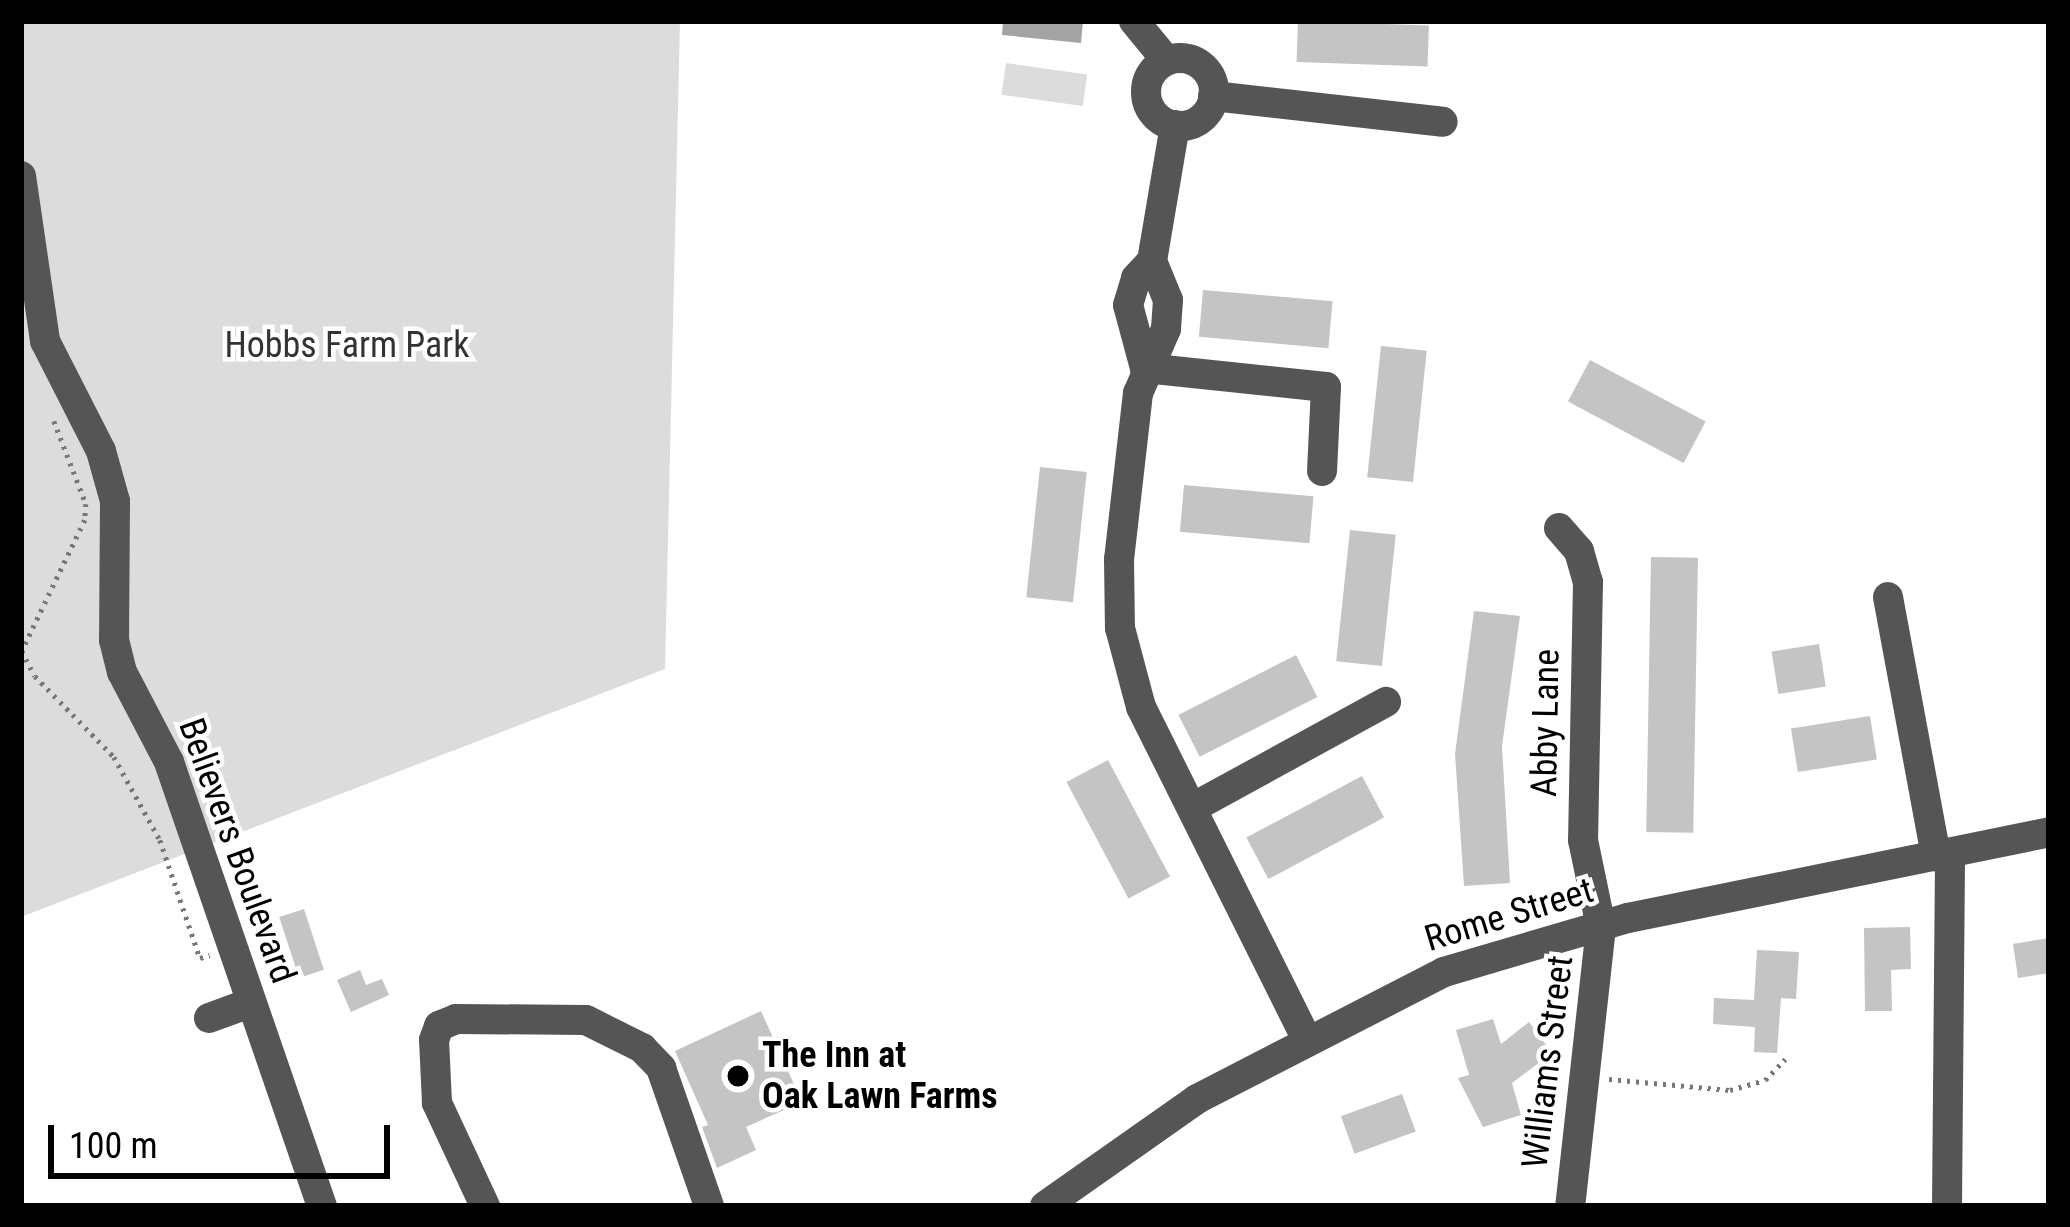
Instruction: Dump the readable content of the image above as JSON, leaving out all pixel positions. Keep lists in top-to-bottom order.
{
  "streets": {
    "street": [
      "Abby Lane",
      "Believers Boulevard",
      "Rome Street",
      "Williams Street"
    ]
  },
  "crossings": [
    ["Abby Lane", "Rome Street"],
    ["Abby Lane", "Williams Street"],
    ["Rome Street", "Williams Street"]
  ],
  "parks": ["Hobbs Farm Park"],
  "places": ["The Inn at Oak Lawn Farms"],
  "scale_bar": "100 m"
}
